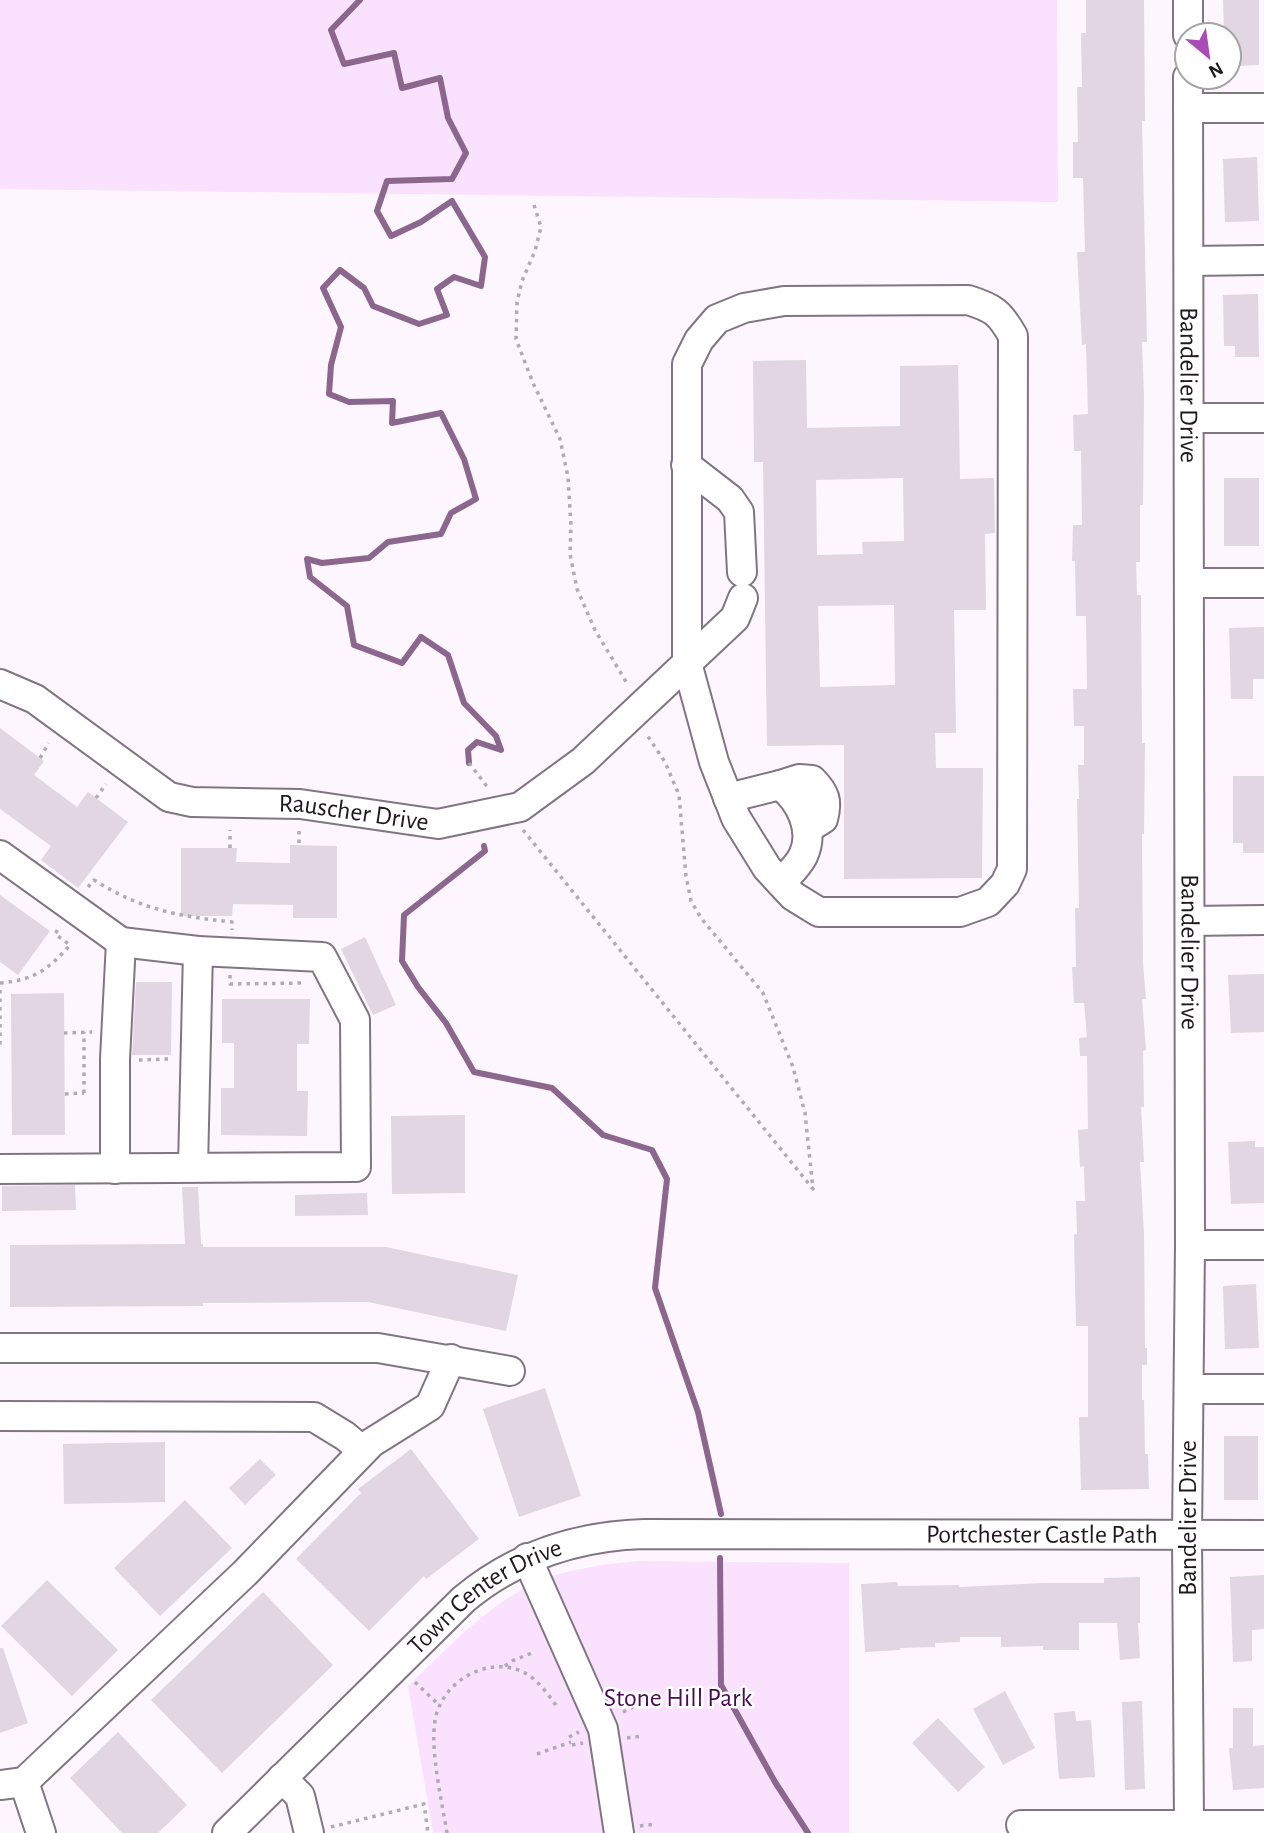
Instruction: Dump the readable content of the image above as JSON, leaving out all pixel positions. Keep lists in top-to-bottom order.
{
  "streets": {
    "street": [
      "Bandelier Drive",
      "Rauscher Drive",
      "Portchester Castle Path",
      "Town Center Drive"
    ]
  },
  "crossings": [
    ["Bandelier Drive", "Portchester Castle Path"],
    ["Portchester Castle Path", "Town Center Drive"]
  ],
  "parks": ["Stone Hill Park"],
  "north": "bottom right"
}
